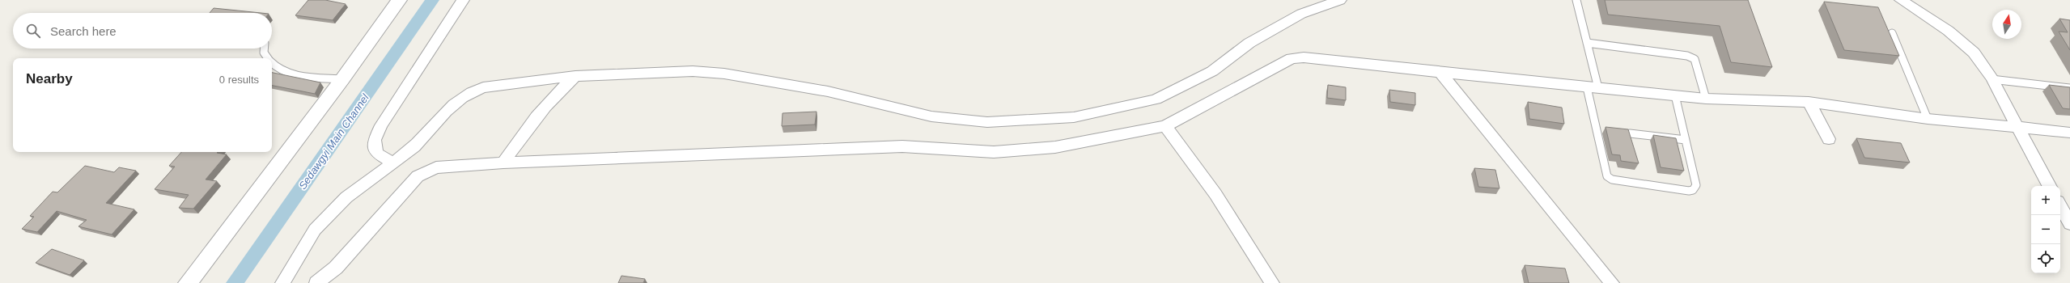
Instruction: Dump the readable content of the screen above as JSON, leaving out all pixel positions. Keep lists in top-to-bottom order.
{
  "water": ["Sedawgyi Main Channel"],
  "north": "top",
  "page": {
    "search": "Search here",
    "heading": ["Nearby", "0 results"],
    "map_buttons": ["+", "−"]
  }
}
